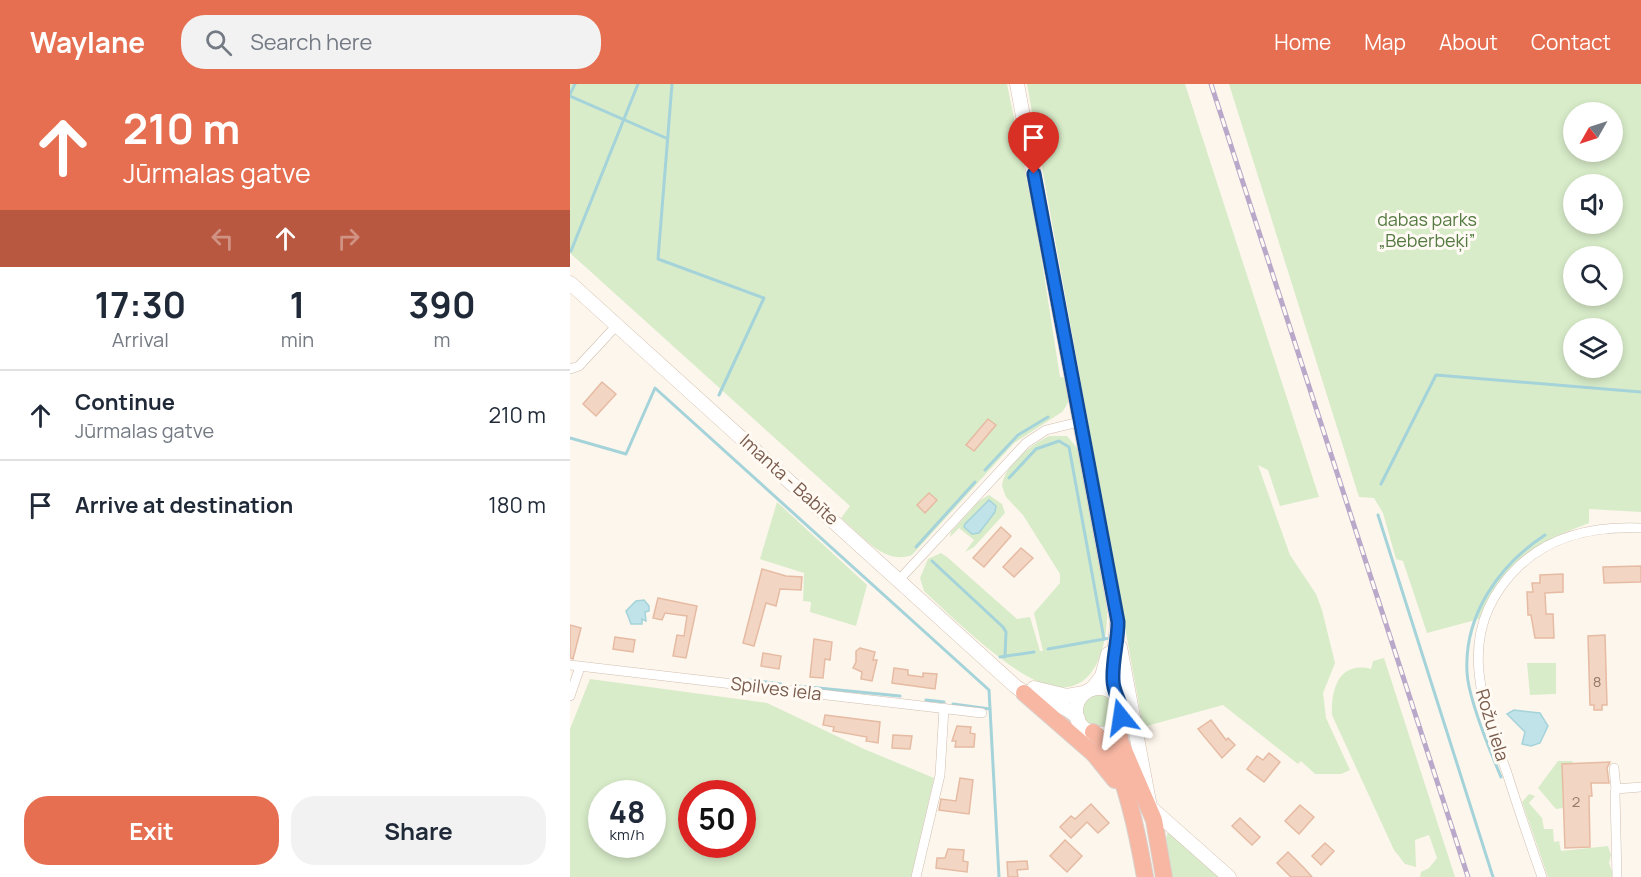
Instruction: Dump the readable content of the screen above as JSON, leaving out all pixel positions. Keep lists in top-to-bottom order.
{
  "streets": {
    "main road": ["Imanta - Babīte"],
    "street": ["Spilves iela", "Rožu iela"]
  },
  "parks": ["dabas parks „Beberbeķi”"],
  "house_numbers": ["8", "2"],
  "north": "bottom left",
  "page": {
    "header": "Waylane",
    "search": "Search here",
    "nav": [
      "Home",
      "Map",
      "About",
      "Contact"
    ],
    "turn": ["210 m", "Jūrmalas gatve"],
    "eta": [
      "17:30",
      "Arrival",
      "1",
      "min",
      "390",
      "m"
    ],
    "list": [
      {
        "name": "Continue",
        "note": "Jūrmalas gatve",
        "value": "210 m"
      },
      {
        "name": "Arrive at destination",
        "value": "180 m"
      }
    ],
    "speed": "48 km/h",
    "limit": "50",
    "buttons": ["Exit", "Share"]
  }
}
